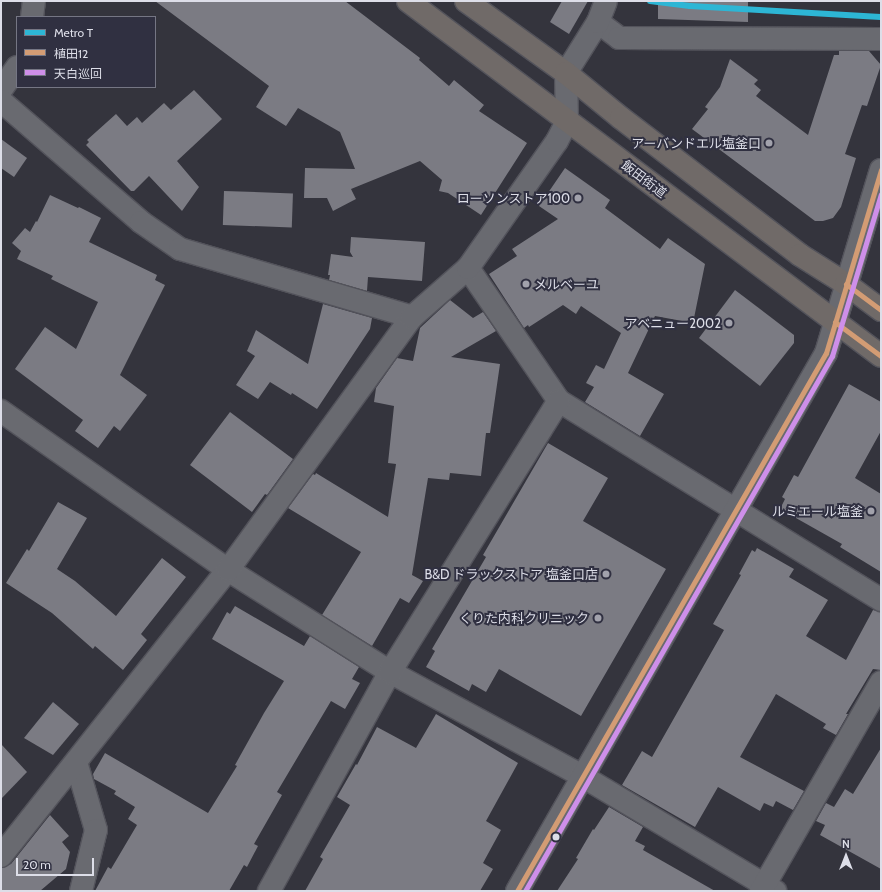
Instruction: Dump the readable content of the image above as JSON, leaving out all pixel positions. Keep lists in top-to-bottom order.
{
  "streets": {
    "highway": ["飯田街道"]
  },
  "places": [
    "アーバンドエル塩釜口",
    "ローソンストア100",
    "メルベーユ",
    "アベニュー2002",
    "ルミエール塩釜",
    "B&D ドラックストア 塩釜口店",
    "くりた内科クリニック"
  ],
  "lines": ["metro line T", "transit line 植田12", "transit line 天白巡回"],
  "legend": ["Metro T", "植田12", "天白巡回"],
  "scale_bar": "20 m",
  "north": "top"
}
